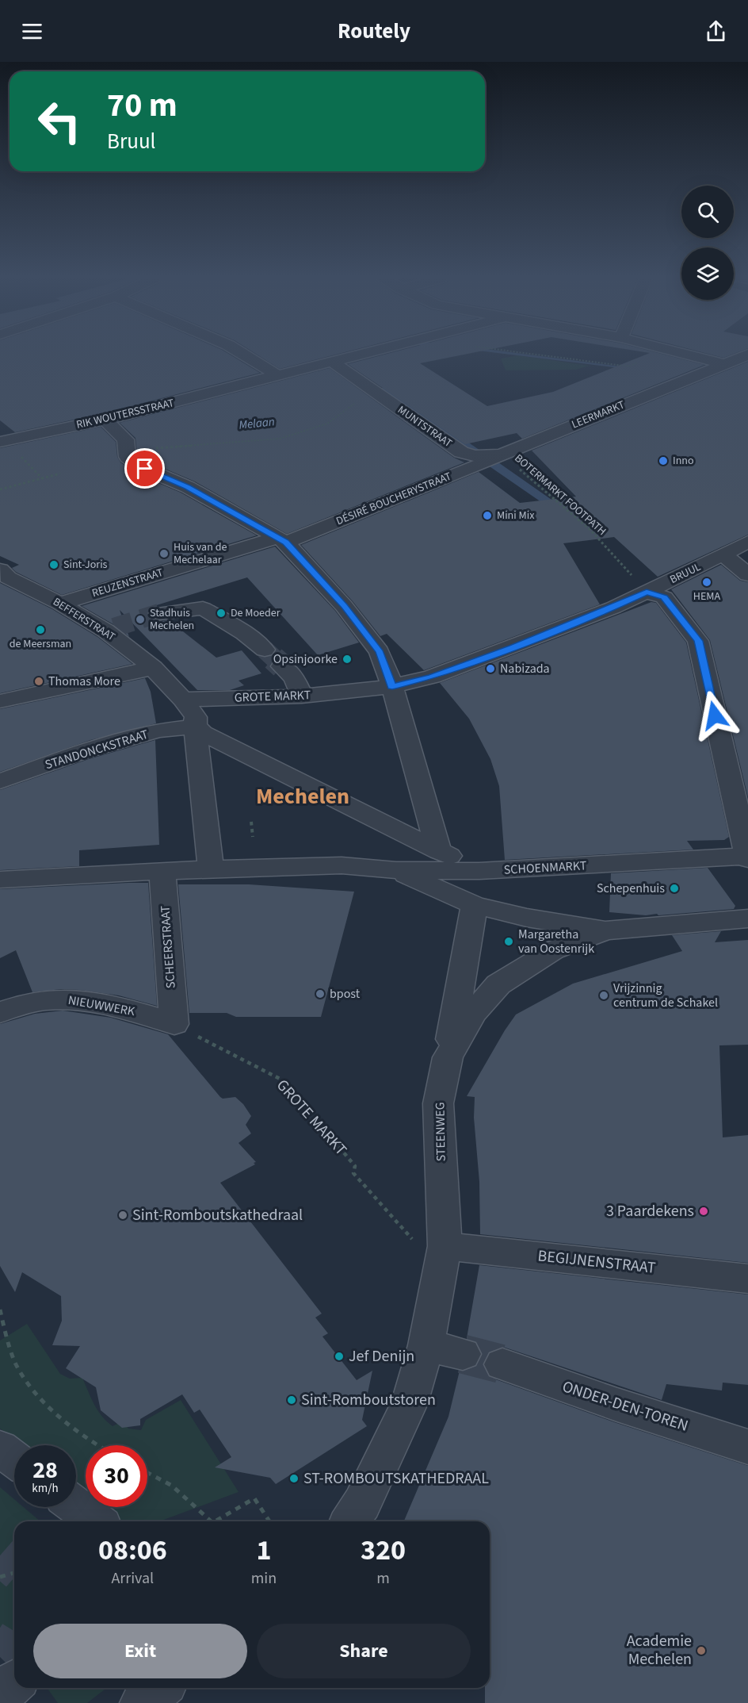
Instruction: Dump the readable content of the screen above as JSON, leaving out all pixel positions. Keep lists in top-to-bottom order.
{
  "streets": {
    "street": [
      "RIK WOUTERSSTRAAT",
      "LEERMARKT",
      "MUNTSTRAAT",
      "DÉSIRÉ BOUCHERYSTRAAT",
      "BRUUL",
      "REUZENSTRAAT",
      "BEFFERSTRAAT",
      "GROTE MARKT",
      "STANDONCKSTRAAT",
      "SCHOENMARKT",
      "SCHEERSTRAAT",
      "NIEUWWERK",
      "STEENWEG",
      "BEGIJNENSTRAAT",
      "ONDER-DEN-TOREN"
    ],
    "path": ["BOTERMARKT FOOTPATH"]
  },
  "crossings": [
    ["RIK WOUTERSSTRAAT", "MUNTSTRAAT"],
    ["LEERMARKT", "MUNTSTRAAT"],
    ["LEERMARKT", "BOTERMARKT FOOTPATH"],
    ["LEERMARKT", "DÉSIRÉ BOUCHERYSTRAAT"],
    ["MUNTSTRAAT", "BOTERMARKT FOOTPATH"],
    ["MUNTSTRAAT", "DÉSIRÉ BOUCHERYSTRAAT"],
    ["BOTERMARKT FOOTPATH", "DÉSIRÉ BOUCHERYSTRAAT"],
    ["BOTERMARKT FOOTPATH", "BRUUL"],
    ["DÉSIRÉ BOUCHERYSTRAAT", "REUZENSTRAAT"],
    ["BRUUL", "GROTE MARKT"],
    ["REUZENSTRAAT", "BEFFERSTRAAT"],
    ["BEFFERSTRAAT", "GROTE MARKT"],
    ["GROTE MARKT", "SCHEERSTRAAT"],
    ["GROTE MARKT", "NIEUWWERK"],
    ["GROTE MARKT", "STEENWEG"],
    ["GROTE MARKT", "BEGIJNENSTRAAT"],
    ["SCHEERSTRAAT", "NIEUWWERK"],
    ["STEENWEG", "BEGIJNENSTRAAT"]
  ],
  "districts": ["Mechelen"],
  "water": ["Melaan"],
  "places": [
    "Inno",
    "Mini Mix",
    "Huis van de Mechelaar",
    "Sint-Joris",
    "HEMA",
    "De Moeder",
    "Stadhuis Mechelen",
    "de Meersman",
    "Opsinjoorke",
    "Nabizada",
    "Thomas More",
    "Schepenhuis",
    "Margaretha van Oostenrijk",
    "bpost",
    "Vrijzinnig centrum de Schakel",
    "3 Paardekens",
    "Sint-Romboutskathedraal",
    "Jef Denijn",
    "Sint-Romboutstoren",
    "ST-ROMBOUTSKATHEDRAAL",
    "Academie Mechelen"
  ],
  "page": {
    "header": "Routely",
    "turn": ["70 m", "Bruul"],
    "speed": "28 km/h",
    "limit": "30",
    "eta": [
      "08:06",
      "Arrival",
      "1",
      "min",
      "320",
      "m"
    ],
    "buttons": ["Exit", "Share"]
  }
}
